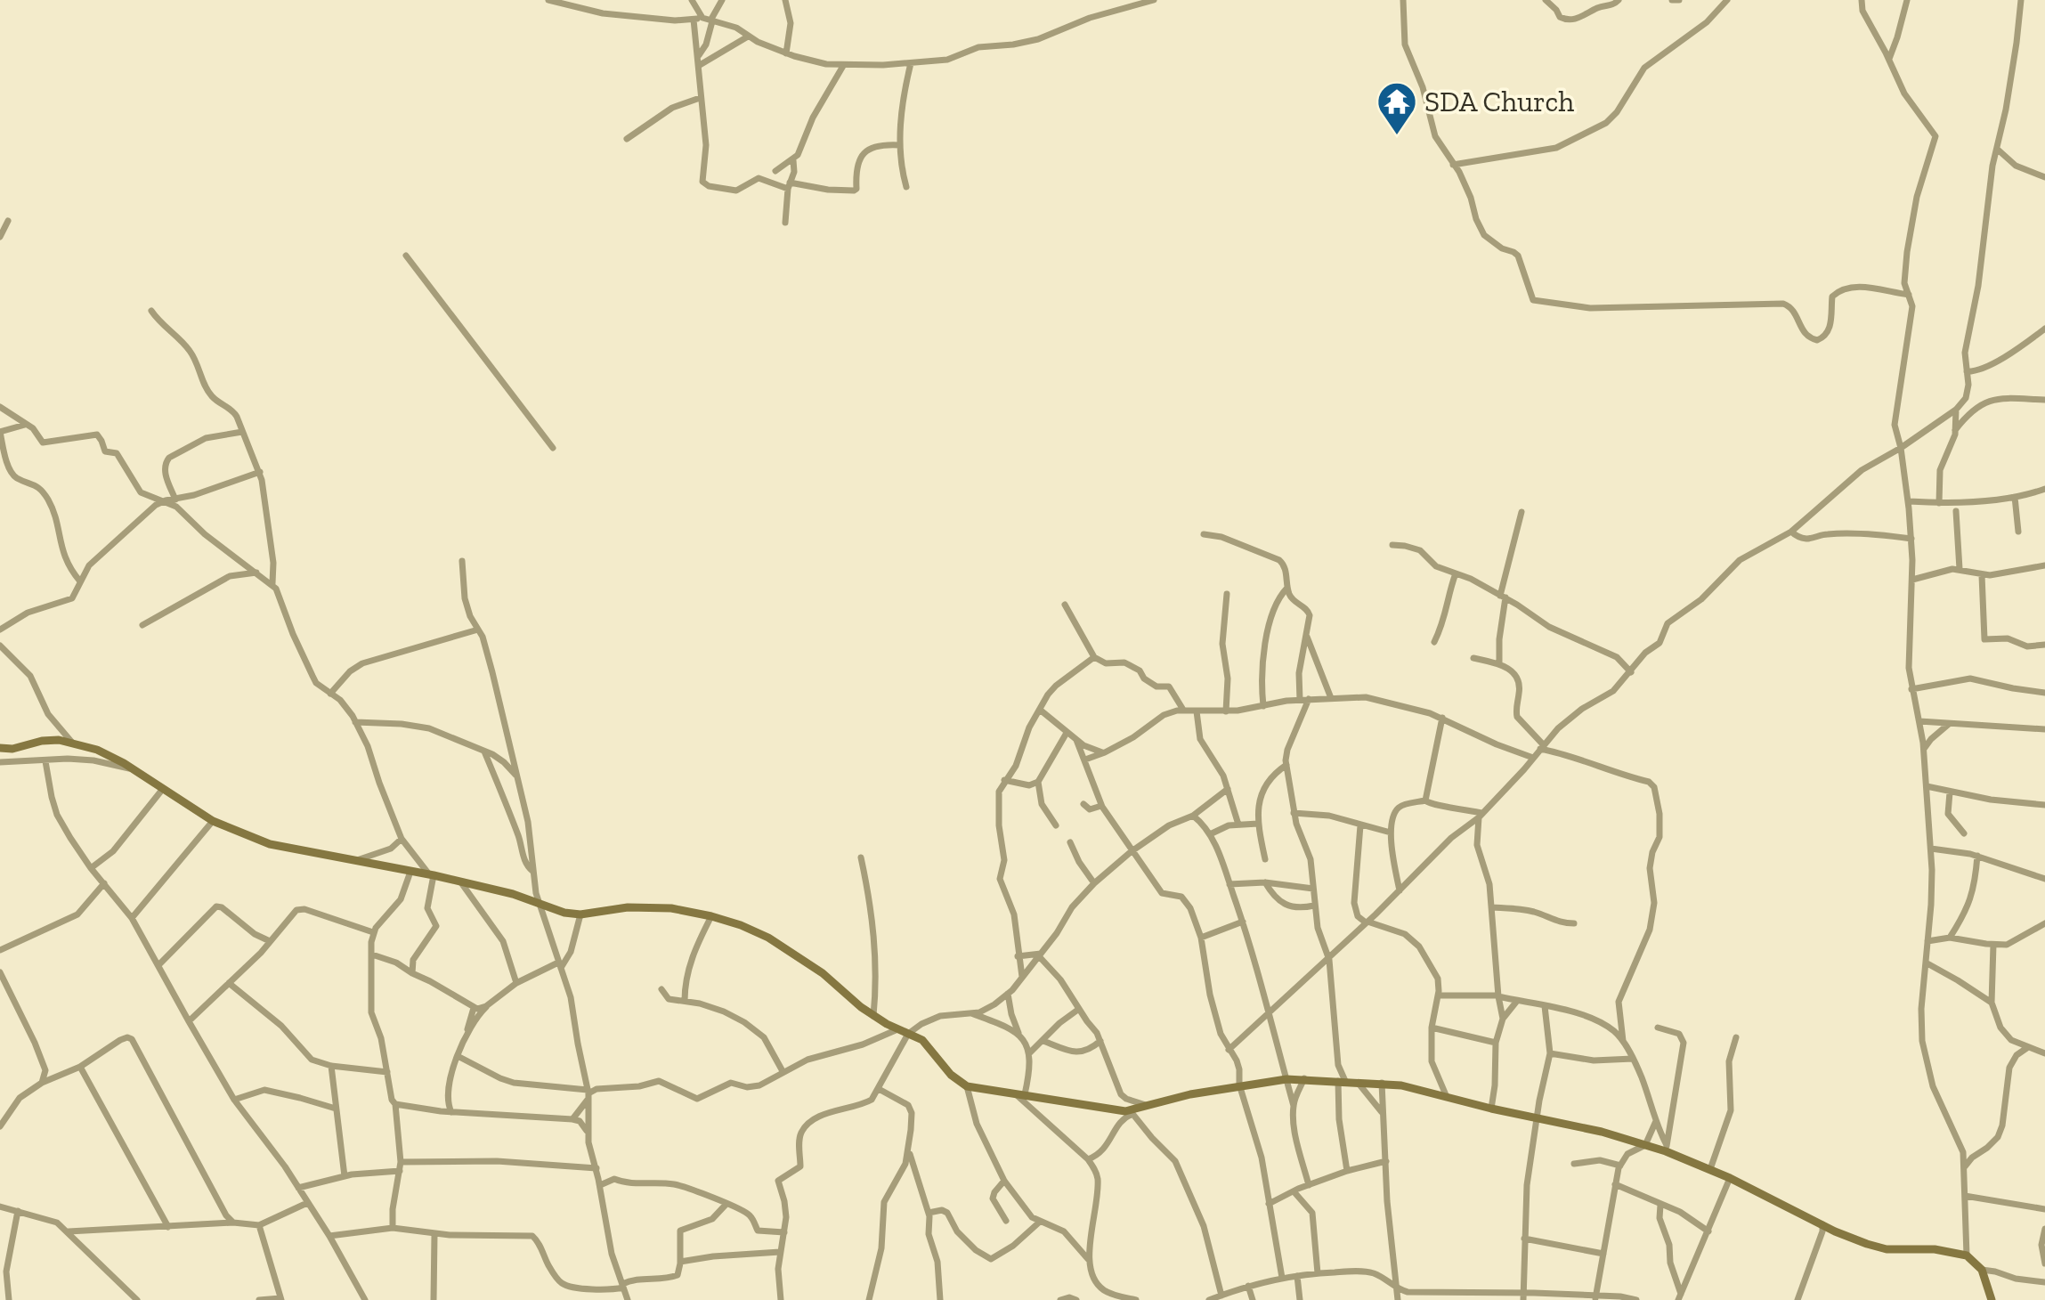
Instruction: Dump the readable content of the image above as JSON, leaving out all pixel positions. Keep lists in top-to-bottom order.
{
  "places": {
    "temple": ["SDA Church"]
  }
}
